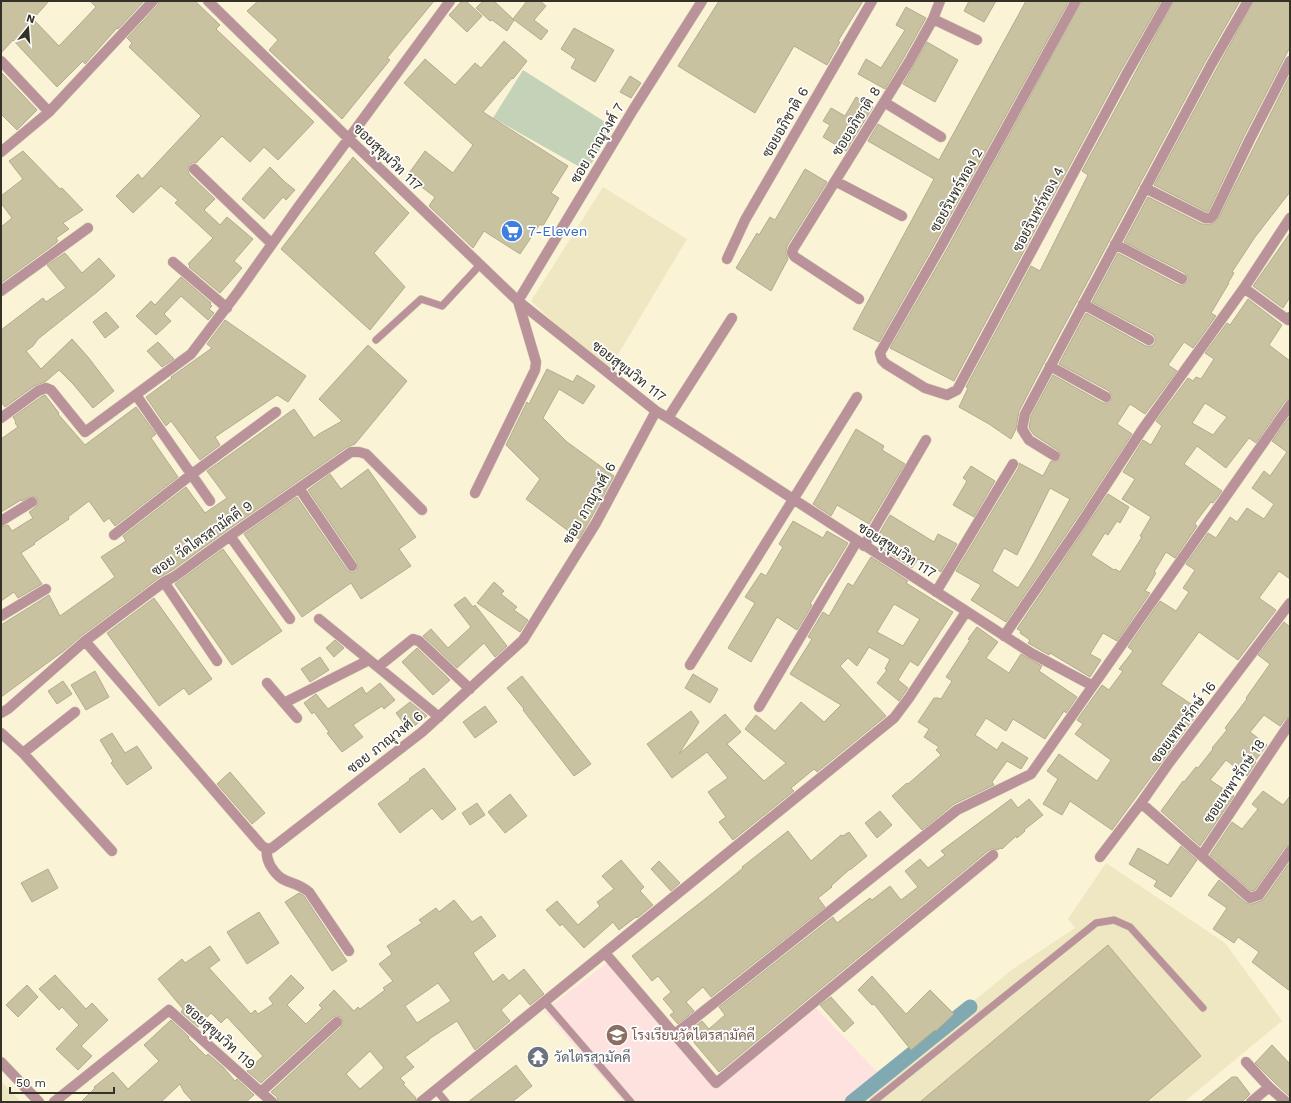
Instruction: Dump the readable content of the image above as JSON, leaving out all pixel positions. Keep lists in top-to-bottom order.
{
  "streets": {
    "street": [
      "ซอยอภิชาติ 8",
      "ซอยอภิชาติ 6",
      "ซอย ภาณุวงศ์ 7",
      "ซอยสุขุมวิท 117",
      "ซอยรินทร์ทอง 2",
      "ซอยรินทร์ทอง 4",
      "ซอย ภาณุวงศ์ 6",
      "ซอย วัดไตรสามัคคี 9",
      "ซอยเทพารักษ์ 16",
      "ซอยเทพารักษ์ 18",
      "ซอยสุขุมวิท 119"
    ]
  },
  "crossings": [
    ["ซอย ภาณุวงศ์ 7", "ซอยสุขุมวิท 117"],
    ["ซอยสุขุมวิท 117", "ซอย ภาณุวงศ์ 6"],
    ["ซอยรินทร์ทอง 2", "ซอยรินทร์ทอง 4"]
  ],
  "places": {
    "supermarket": ["7-Eleven"],
    "school or university": ["โรงเรียนวัดไตรสามัคคี"],
    "temple": ["วัดไตรสามัคคี"]
  },
  "scale_bar": "50 m",
  "north": "top"
}
